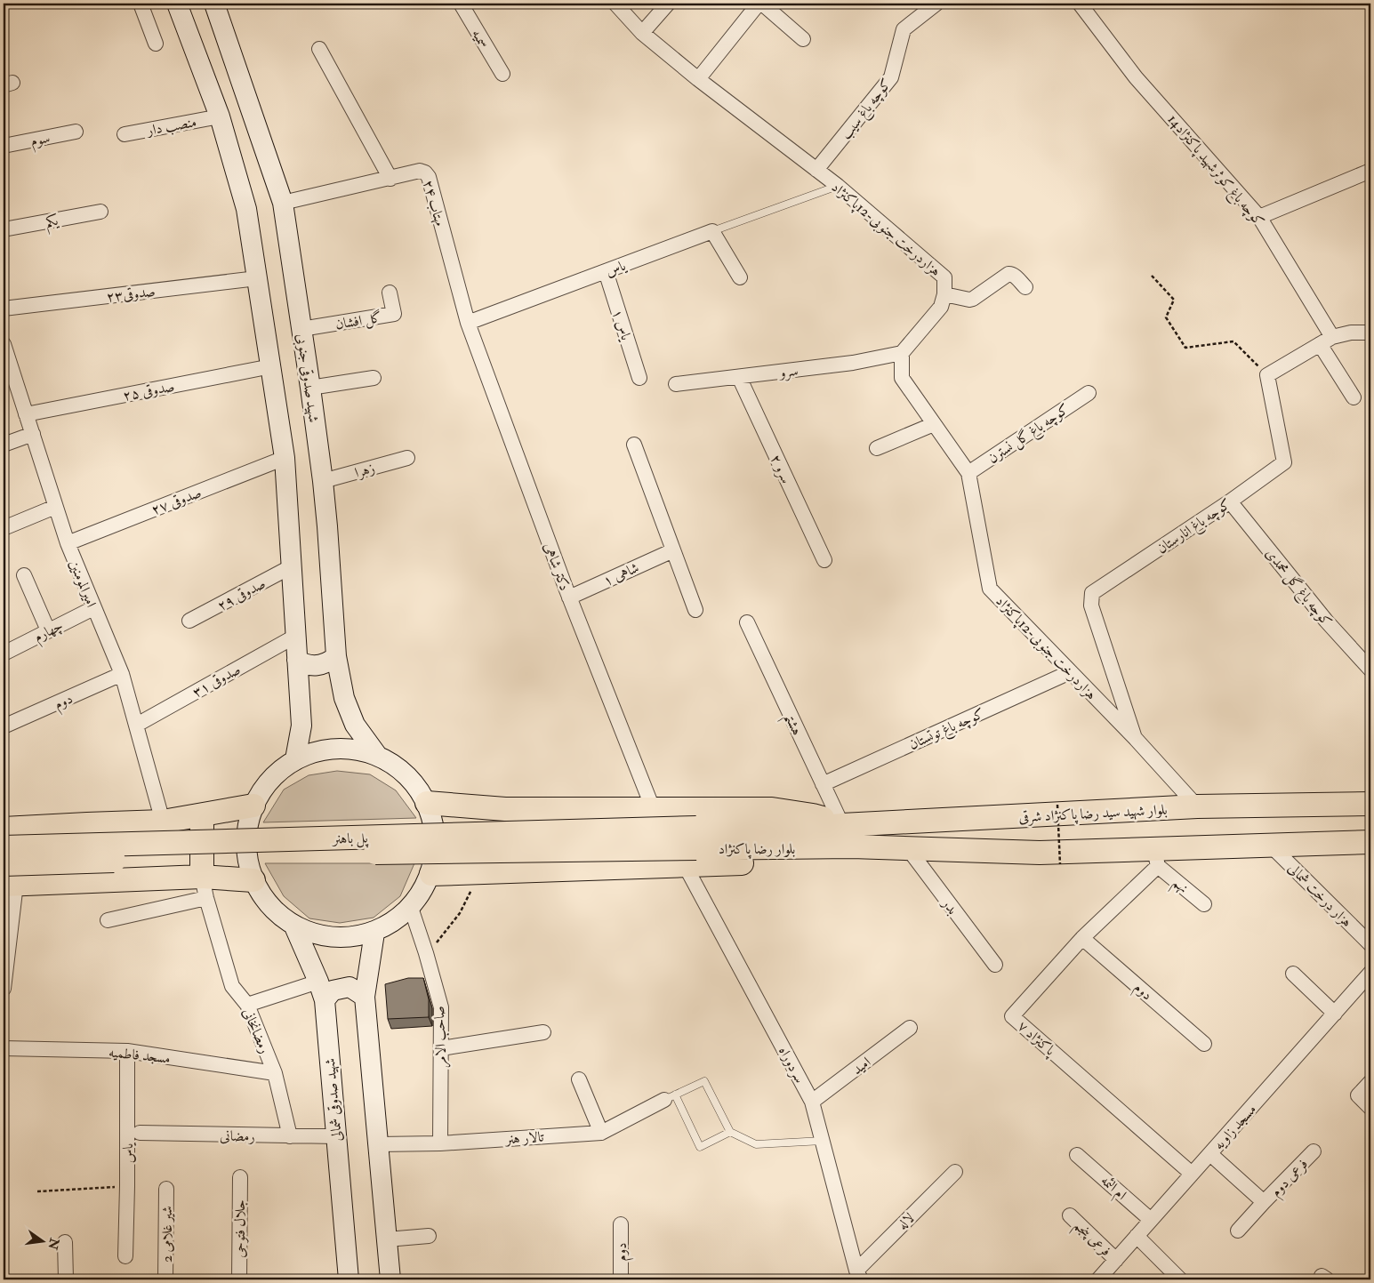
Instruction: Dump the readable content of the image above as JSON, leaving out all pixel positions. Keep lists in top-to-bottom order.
{
  "streets": {
    "main road": [
      "شهید صدوقی جنوبی",
      "بلوار شهید سید رضا پاکنژاد شرقی",
      "پل باهنر",
      "بلوار رضا پاکنژاد",
      "شهید صدوقی شمالی"
    ],
    "street": [
      "سمیه",
      "کوچه باغ سیب",
      "منصب دار",
      "سوم",
      "کوچه باغ کوثرشهید پاکنژاد14",
      "مهتاب ۲۴",
      "یکم",
      "هزاردرخت جنوبی-12پاکنژاد",
      "یاس",
      "صدوقی۲۳",
      "گل افشان",
      "یاس ۱",
      "سرو",
      "صدوقی ۲۵",
      "کوچه باغ گل نسترن",
      "سرو ۲",
      "زهرا",
      "صدوقی ۲۷",
      "کوچه باغ انارستان",
      "دکتر شاهی",
      "شاهی ۱",
      "امیرالمومنین",
      "کوچه باغ گل محمدی",
      "صدوقی ۲۹",
      "چهارم",
      "صدوقی ۳۱",
      "دوم",
      "هشتم",
      "کوچه باغ توتستان",
      "نهم",
      "هزار درخت شمالی",
      "بدر",
      "رمضانخانی",
      "صاحب الامر",
      "پاکنژاد ۷",
      "مسجد فاطمیه",
      "سردوراه",
      "امید",
      "مسجد زاویه",
      "رمضانی",
      "تالار هنر",
      "فرعی دوم",
      "ام الئمه",
      "لاله",
      "جلال فتوحی",
      "شیر غلامی 2",
      "فرعی پنجم"
    ]
  },
  "crossings": [
    ["کوچه باغ سیب", "هزاردرخت جنوبی-12پاکنژاد"],
    ["مهتاب ۲۴", "یاس"],
    ["مهتاب ۲۴", "شهید صدوقی جنوبی"],
    ["مهتاب ۲۴", "دکتر شاهی"],
    ["هزاردرخت جنوبی-12پاکنژاد", "سرو"],
    ["هزاردرخت جنوبی-12پاکنژاد", "کوچه باغ گل نسترن"],
    ["هزاردرخت جنوبی-12پاکنژاد", "کوچه باغ انارستان"],
    ["هزاردرخت جنوبی-12پاکنژاد", "کوچه باغ توتستان"],
    ["هزاردرخت جنوبی-12پاکنژاد", "بلوار شهید سید رضا پاکنژاد شرقی"],
    ["یاس", "یاس ۱"],
    ["یاس", "دکتر شاهی"],
    ["یاس", "مسجد فاطمیه"],
    ["گل افشان", "شهید صدوقی جنوبی"],
    ["سرو", "سرو ۲"],
    ["شهید صدوقی جنوبی", "زهرا"],
    ["صدوقی ۲۵", "امیرالمومنین"],
    ["صدوقی ۲۷", "امیرالمومنین"],
    ["کوچه باغ انارستان", "کوچه باغ گل محمدی"],
    ["دکتر شاهی", "شاهی ۱"],
    ["امیرالمومنین", "چهارم"],
    ["امیرالمومنین", "صدوقی ۳۱"],
    ["امیرالمومنین", "دوم"],
    ["دوم", "پاکنژاد ۷"],
    ["هشتم", "کوچه باغ توتستان"],
    ["هشتم", "بلوار شهید سید رضا پاکنژاد شرقی"],
    ["بلوار شهید سید رضا پاکنژاد شرقی", "بلوار رضا پاکنژاد"],
    ["پل باهنر", "بلوار رضا پاکنژاد"],
    ["پل باهنر", "سردوراه"],
    ["بلوار رضا پاکنژاد", "سردوراه"],
    ["نهم", "پاکنژاد ۷"],
    ["رمضانخانی", "مسجد فاطمیه"],
    ["رمضانخانی", "رمضانی"],
    ["صاحب الامر", "تالار هنر"],
    ["پاکنژاد ۷", "مسجد زاویه"],
    ["سردوراه", "امید"],
    ["سردوراه", "لاله"],
    ["شهید صدوقی شمالی", "رمضانی"],
    ["مسجد زاویه", "فرعی دوم"],
    ["مسجد زاویه", "ام الئمه"],
    ["مسجد زاویه", "فرعی پنجم"]
  ],
  "north": "right"
}
